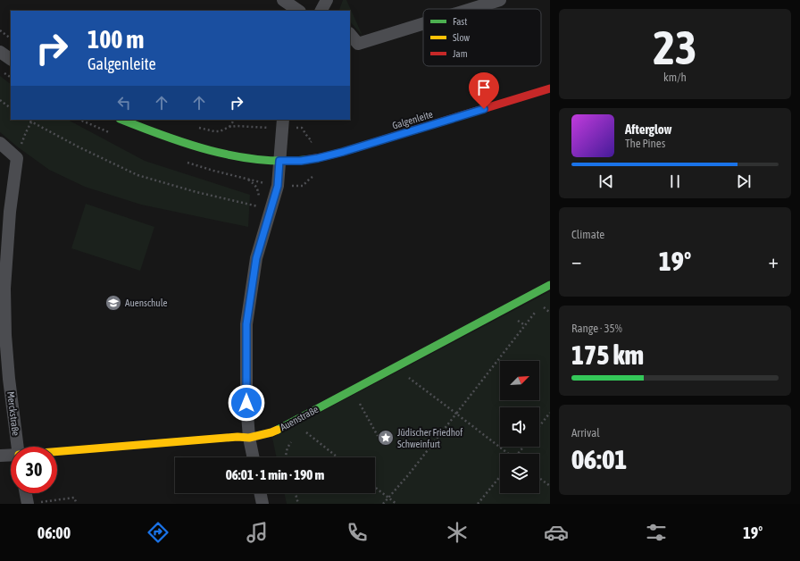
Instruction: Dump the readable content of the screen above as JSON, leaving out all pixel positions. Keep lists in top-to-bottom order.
{
  "streets": {
    "street": ["Galgenleite", "Merckstraße", "Auenstraße"]
  },
  "places": {
    "school or university": ["Auenschule"],
    "place": ["Jüdischer Friedhof Schweinfurt"]
  },
  "legend": ["Fast", "Slow", "Jam"],
  "north": "top right",
  "page": {
    "tile": [
      ["23", "km/h"],
      "Climate",
      ["Range · 35%", "175 km"],
      ["Arrival", "06:01"]
    ],
    "turn": ["100 m", "Galgenleite"],
    "song": ["Afterglow", "The Pines"],
    "heat": ["−", "19°", "+"],
    "limit": "30",
    "trip": "06:01 · 1 min · 190 m",
    "tabs": ["06:00", "19°"]
  }
}
